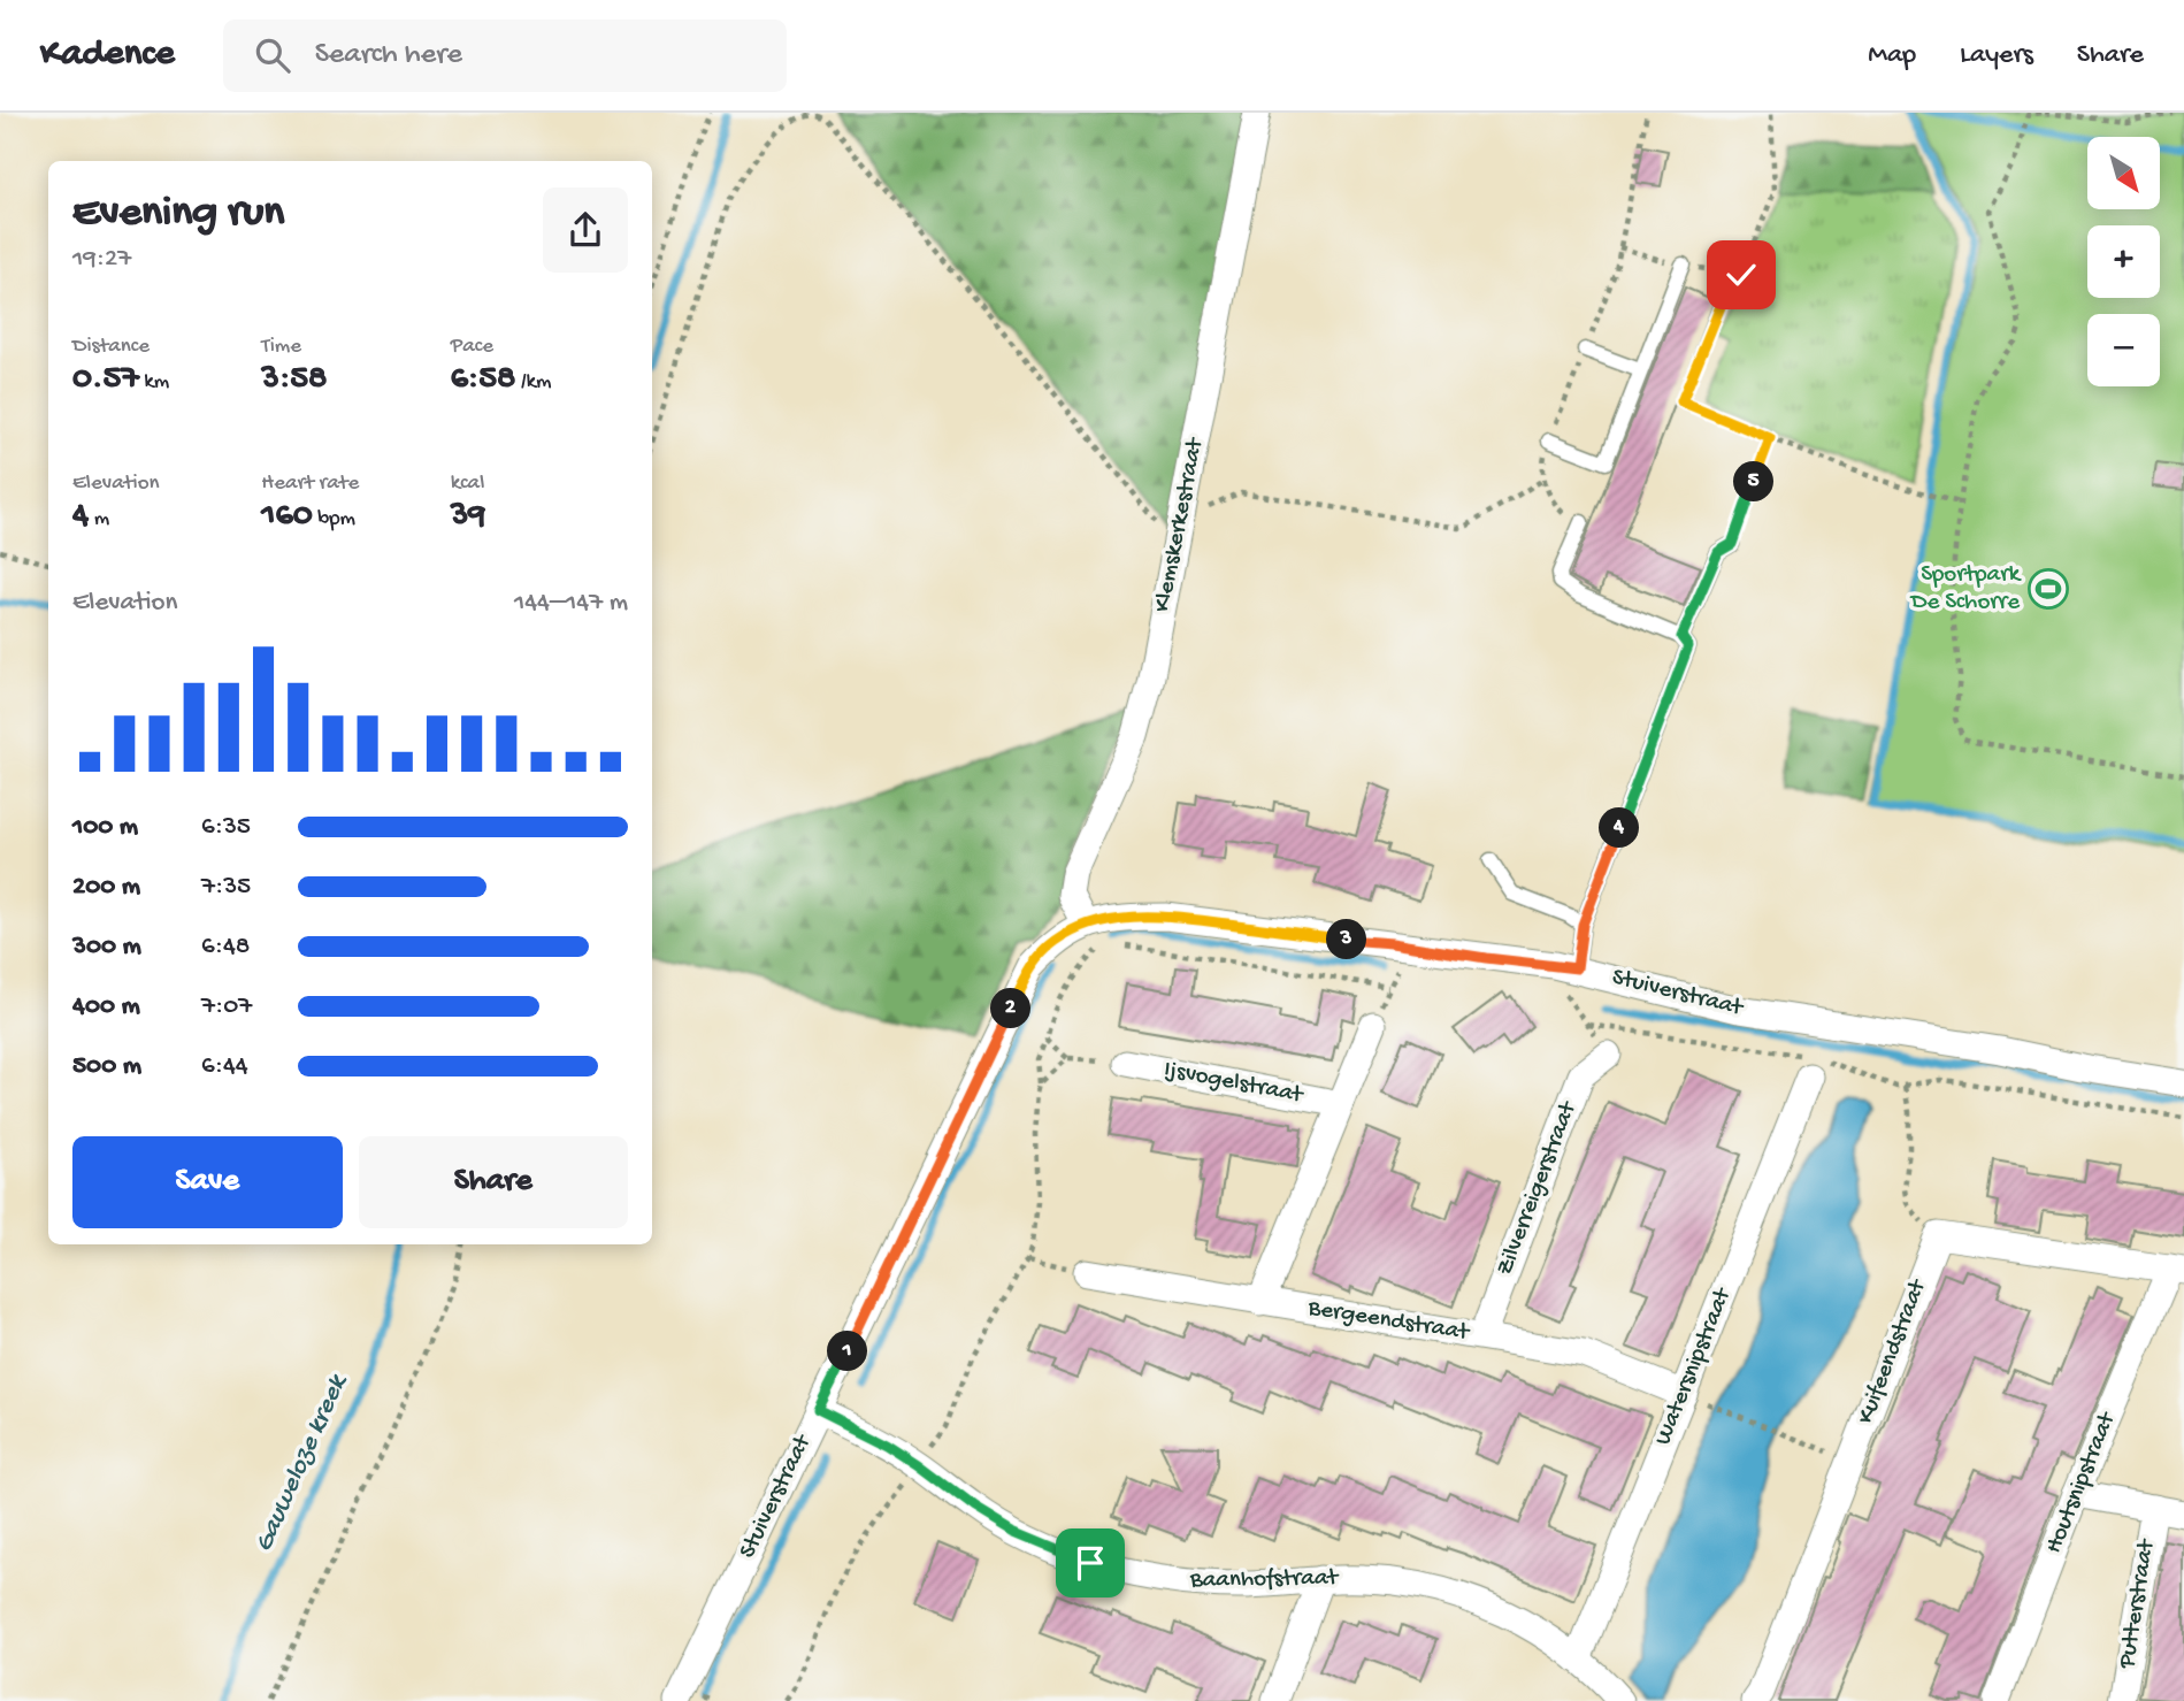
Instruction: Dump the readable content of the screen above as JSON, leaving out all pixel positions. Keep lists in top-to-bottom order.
{
  "streets": {
    "street": [
      "Klemskerkestraat",
      "Stuiverstraat",
      "Ijsvogelstraat",
      "Zilverreigerstraat",
      "Bergeendstraat",
      "Kuifeendstraat",
      "Watersnipstraat",
      "Houtsnipstraat",
      "Baanhofstraat",
      "Putterstraat"
    ]
  },
  "crossings": [
    ["Klemskerkestraat", "Stuiverstraat"],
    ["Stuiverstraat", "Baanhofstraat"],
    ["Ijsvogelstraat", "Bergeendstraat"],
    ["Zilverreigerstraat", "Bergeendstraat"],
    ["Bergeendstraat", "Watersnipstraat"],
    ["Watersnipstraat", "Baanhofstraat"]
  ],
  "water": ["Gauweloze kreek"],
  "places": {
    "sports": ["Sportpark De Schorre"]
  },
  "north": "bottom right",
  "page": {
    "header": "Kadence",
    "search": "Search here",
    "nav": ["Map", "Layers", "Share"],
    "map_buttons": ["+", "−"],
    "heading": ["Evening run", "19:27"],
    "stats": [
      ["Distance", "0.57 km"],
      ["Time", "3:58"],
      ["Pace", "6:58 /km"],
      ["Elevation", "4 m"],
      ["Heart rate", "160 bpm"],
      ["kcal", "39"]
    ],
    "pins": [
      "5",
      "4",
      "3",
      "2",
      "1"
    ],
    "chart": ["Elevation", "144–147 m"],
    "list": [
      {
        "name": "100 m",
        "note": "6:35"
      },
      {
        "name": "200 m",
        "note": "7:35"
      },
      {
        "name": "300 m",
        "note": "6:48"
      },
      {
        "name": "400 m",
        "note": "7:07"
      },
      {
        "name": "500 m",
        "note": "6:44"
      }
    ],
    "buttons": ["Save", "Share"]
  }
}
